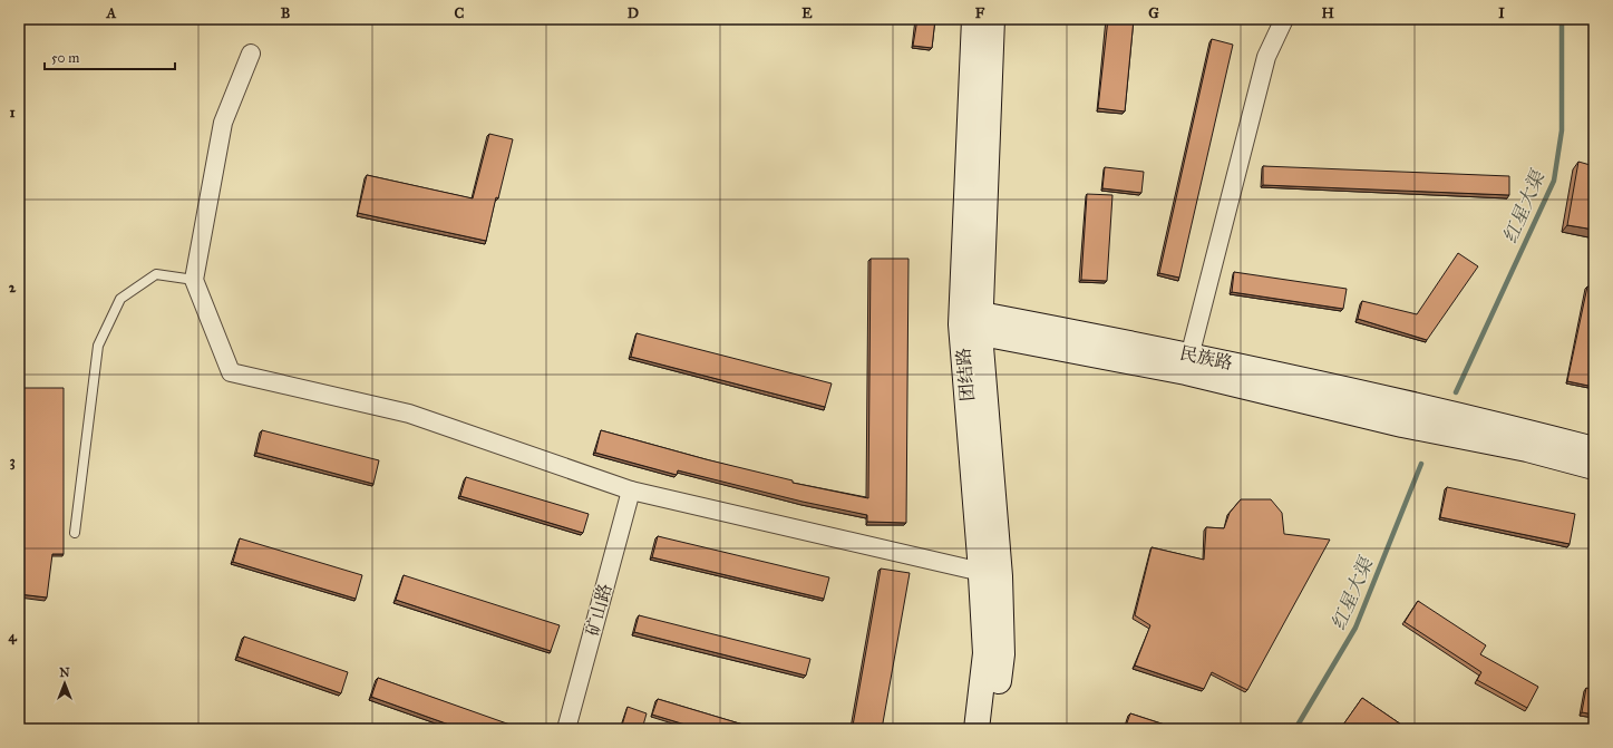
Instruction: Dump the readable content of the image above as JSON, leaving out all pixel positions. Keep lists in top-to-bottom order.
{
  "streets": {
    "main road": ["民族路", "团结路"],
    "street": ["矿山路"]
  },
  "crossings": [
    ["民族路", "团结路"]
  ],
  "water": ["红星大渠"],
  "scale_bar": "50 m",
  "north": "top",
  "grid": {
    "columns": [
      "A",
      "B",
      "C",
      "D",
      "E",
      "F",
      "G",
      "H",
      "I"
    ],
    "rows": [
      "1",
      "2",
      "3",
      "4"
    ]
  }
}
